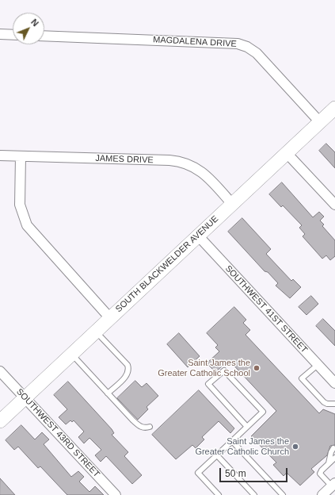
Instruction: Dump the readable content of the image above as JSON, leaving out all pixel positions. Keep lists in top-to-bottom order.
{
  "streets": {
    "street": [
      "MAGDALENA DRIVE",
      "JAMES DRIVE",
      "SOUTH BLACKWELDER AVENUE",
      "SOUTHWEST 41ST STREET",
      "SOUTHWEST 43RD STREET"
    ]
  },
  "crossings": [
    ["MAGDALENA DRIVE", "SOUTH BLACKWELDER AVENUE"],
    ["JAMES DRIVE", "SOUTH BLACKWELDER AVENUE"],
    ["SOUTH BLACKWELDER AVENUE", "SOUTHWEST 41ST STREET"],
    ["SOUTH BLACKWELDER AVENUE", "SOUTHWEST 43RD STREET"]
  ],
  "places": ["Saint James the Greater Catholic School", "Saint James the Greater Catholic Church"],
  "scale_bar": "50 m",
  "north": "top right"
}
